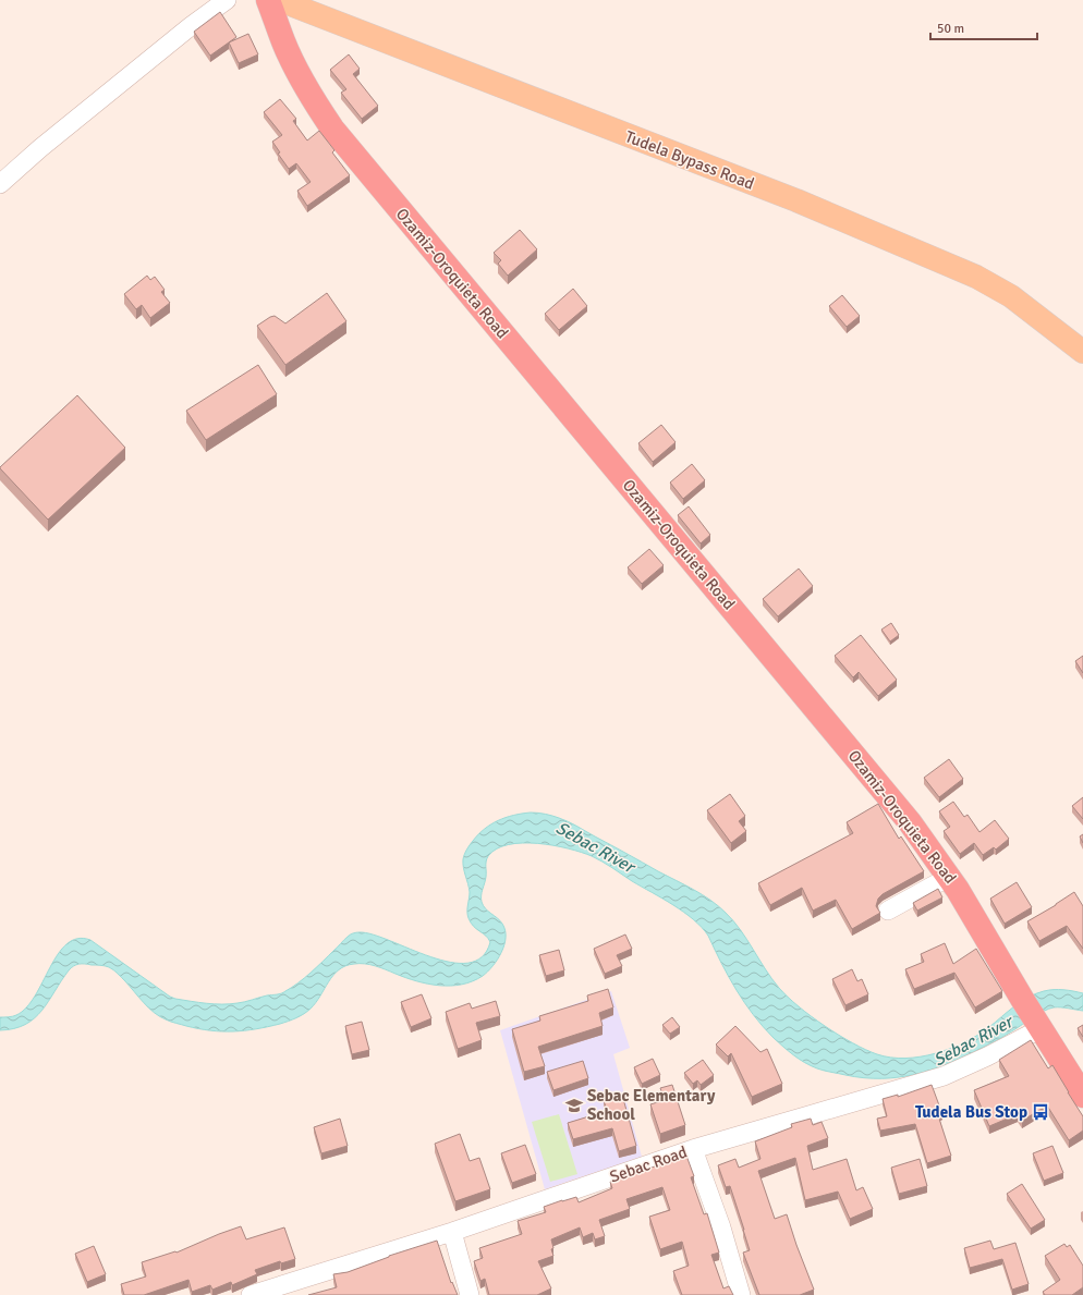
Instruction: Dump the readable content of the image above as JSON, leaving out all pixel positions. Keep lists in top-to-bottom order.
{
  "streets": {
    "highway": ["Ozamiz-Oroquieta Road"],
    "main road": ["Tudela Bypass Road"],
    "street": ["Sebac Road"]
  },
  "crossings": [
    ["Ozamiz-Oroquieta Road", "Sebac Road"]
  ],
  "water": ["Sebac River"],
  "places": {
    "school or university": ["Sebac Elementary School"],
    "bus stop": ["Tudela Bus Stop"]
  },
  "scale_bar": "50 m"
}
